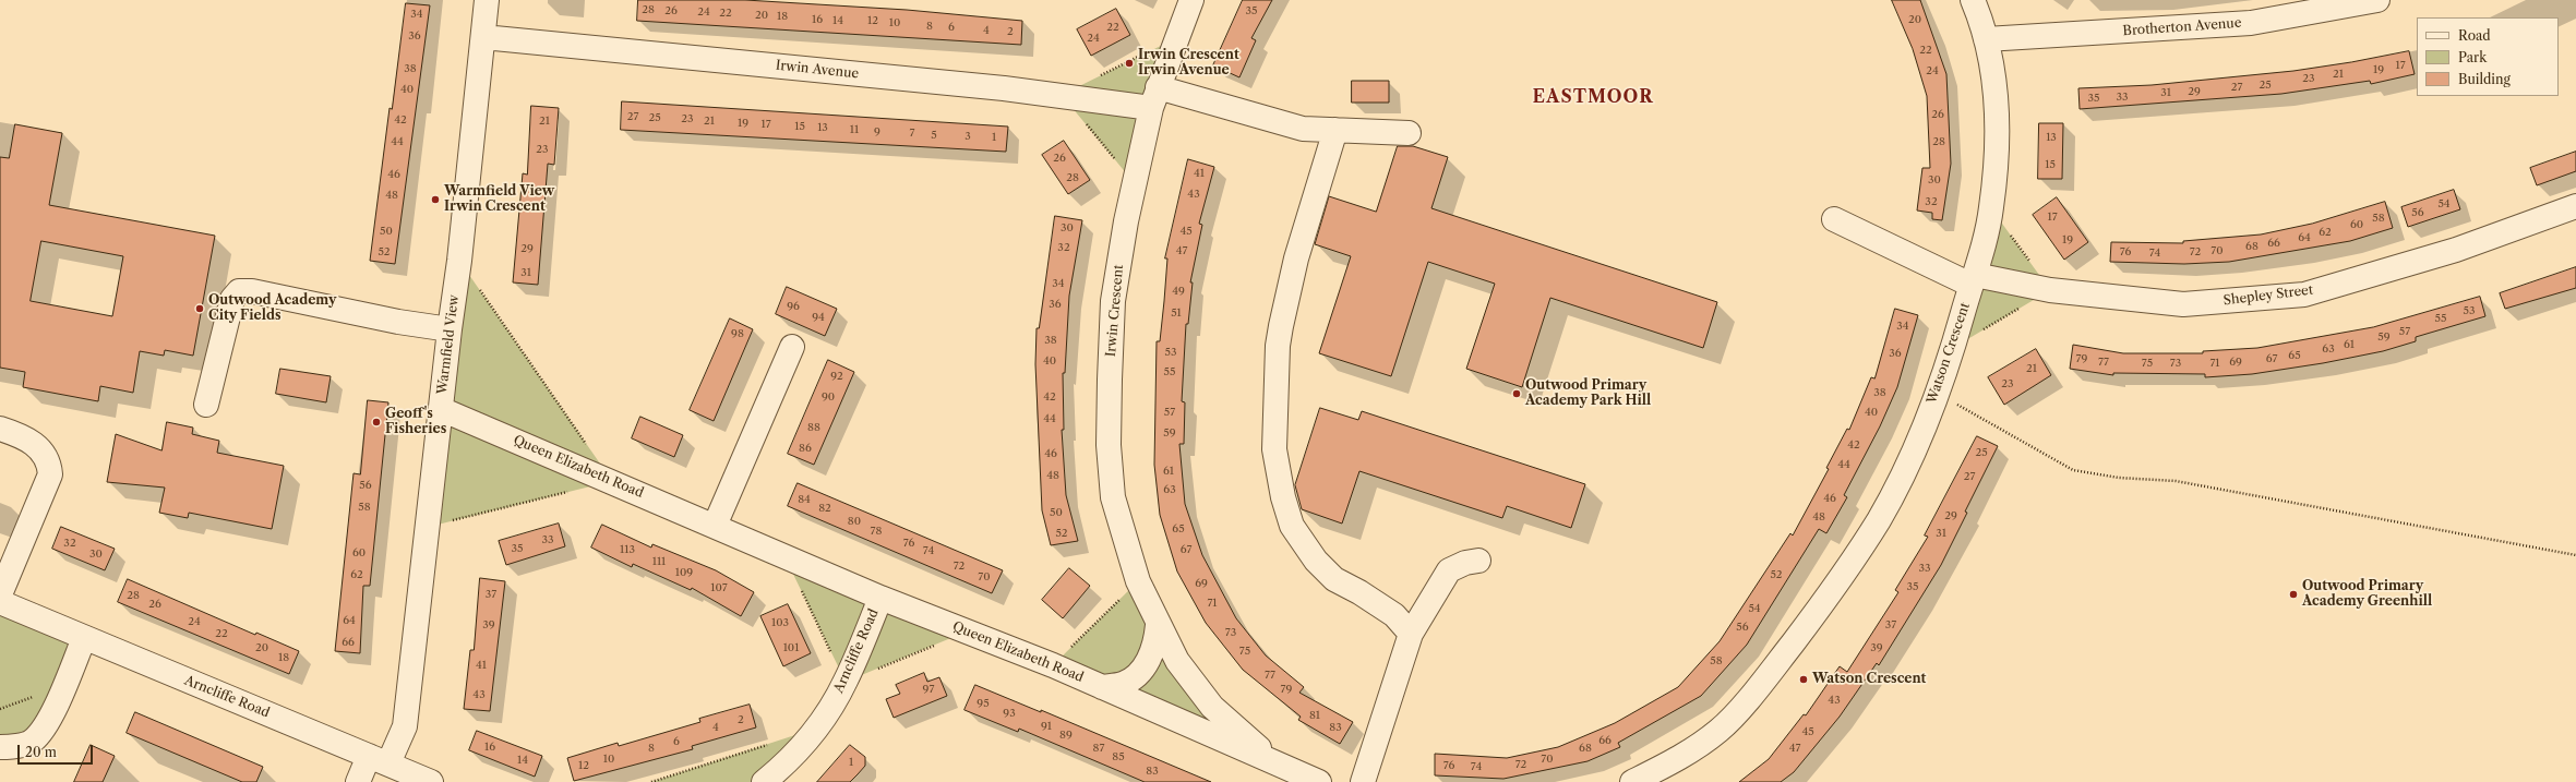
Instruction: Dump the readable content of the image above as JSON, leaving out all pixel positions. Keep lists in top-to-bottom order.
{
  "streets": {
    "street": [
      "Brotherton Avenue",
      "Irwin Avenue",
      "Shepley Street",
      "Irwin Crescent",
      "Warmfield View",
      "Watson Crescent",
      "Queen Elizabeth Road",
      "Arncliffe Road"
    ]
  },
  "crossings": [
    ["Brotherton Avenue", "Watson Crescent"],
    ["Irwin Avenue", "Irwin Crescent"],
    ["Irwin Avenue", "Warmfield View"],
    ["Shepley Street", "Watson Crescent"],
    ["Irwin Crescent", "Queen Elizabeth Road"],
    ["Warmfield View", "Queen Elizabeth Road"],
    ["Warmfield View", "Arncliffe Road"],
    ["Queen Elizabeth Road", "Arncliffe Road"]
  ],
  "districts": ["EASTMOOR"],
  "places": [
    "Irwin Crescent Irwin Avenue",
    "Warmfield View Irwin Crescent",
    "Outwood Academy City Fields",
    "Outwood Primary Academy Park Hill",
    "Geoff's Fisheries",
    "Outwood Primary Academy Greenhill",
    "Watson Crescent"
  ],
  "house_numbers": [
    "28",
    "26",
    "35",
    "24",
    "22",
    "34",
    "20",
    "18",
    "16",
    "20",
    "14",
    "12",
    "10",
    "8",
    "6",
    "22",
    "4",
    "2",
    "36",
    "24",
    "22",
    "17",
    "38",
    "19",
    "24",
    "21",
    "23",
    "25",
    "27",
    "40",
    "29",
    "31",
    "33",
    "35",
    "26",
    "27",
    "25",
    "23",
    "42",
    "21",
    "21",
    "19",
    "17",
    "15",
    "13",
    "11",
    "9",
    "7",
    "5",
    "3",
    "1",
    "13",
    "44",
    "28",
    "23",
    "26",
    "15",
    "41",
    "46",
    "28",
    "30",
    "43",
    "48",
    "32",
    "54",
    "56",
    "17",
    "58",
    "60",
    "30",
    "50",
    "45",
    "62",
    "64",
    "19",
    "66",
    "68",
    "32",
    "29",
    "47",
    "70",
    "52",
    "76",
    "72",
    "74",
    "31",
    "34",
    "49",
    "36",
    "96",
    "53",
    "51",
    "94",
    "55",
    "34",
    "57",
    "98",
    "59",
    "38",
    "61",
    "63",
    "53",
    "36",
    "65",
    "79",
    "67",
    "40",
    "77",
    "69",
    "75",
    "73",
    "71",
    "21",
    "55",
    "92",
    "23",
    "38",
    "90",
    "42",
    "57",
    "40",
    "44",
    "88",
    "59",
    "42",
    "86",
    "25",
    "46",
    "44",
    "61",
    "48",
    "27",
    "56",
    "63",
    "46",
    "84",
    "58",
    "82",
    "50",
    "29",
    "48",
    "80",
    "65",
    "78",
    "52",
    "31",
    "33",
    "32",
    "76",
    "35",
    "113",
    "67",
    "74",
    "60",
    "30",
    "111",
    "72",
    "33",
    "109",
    "62",
    "52",
    "70",
    "69",
    "35",
    "107",
    "37",
    "28",
    "71",
    "26",
    "54",
    "64",
    "24",
    "103",
    "39",
    "37",
    "56",
    "73",
    "22",
    "66",
    "20",
    "101",
    "39",
    "75",
    "18",
    "58",
    "41",
    "77",
    "97",
    "79",
    "43",
    "43",
    "95",
    "93",
    "81",
    "2",
    "91",
    "4",
    "83",
    "45",
    "89",
    "66",
    "6",
    "16",
    "8",
    "87",
    "68",
    "47",
    "85",
    "10",
    "70",
    "14",
    "1",
    "72",
    "12",
    "76",
    "74",
    "83"
  ],
  "legend": ["Road", "Park", "Building"],
  "scale_bar": "20 m"
}
